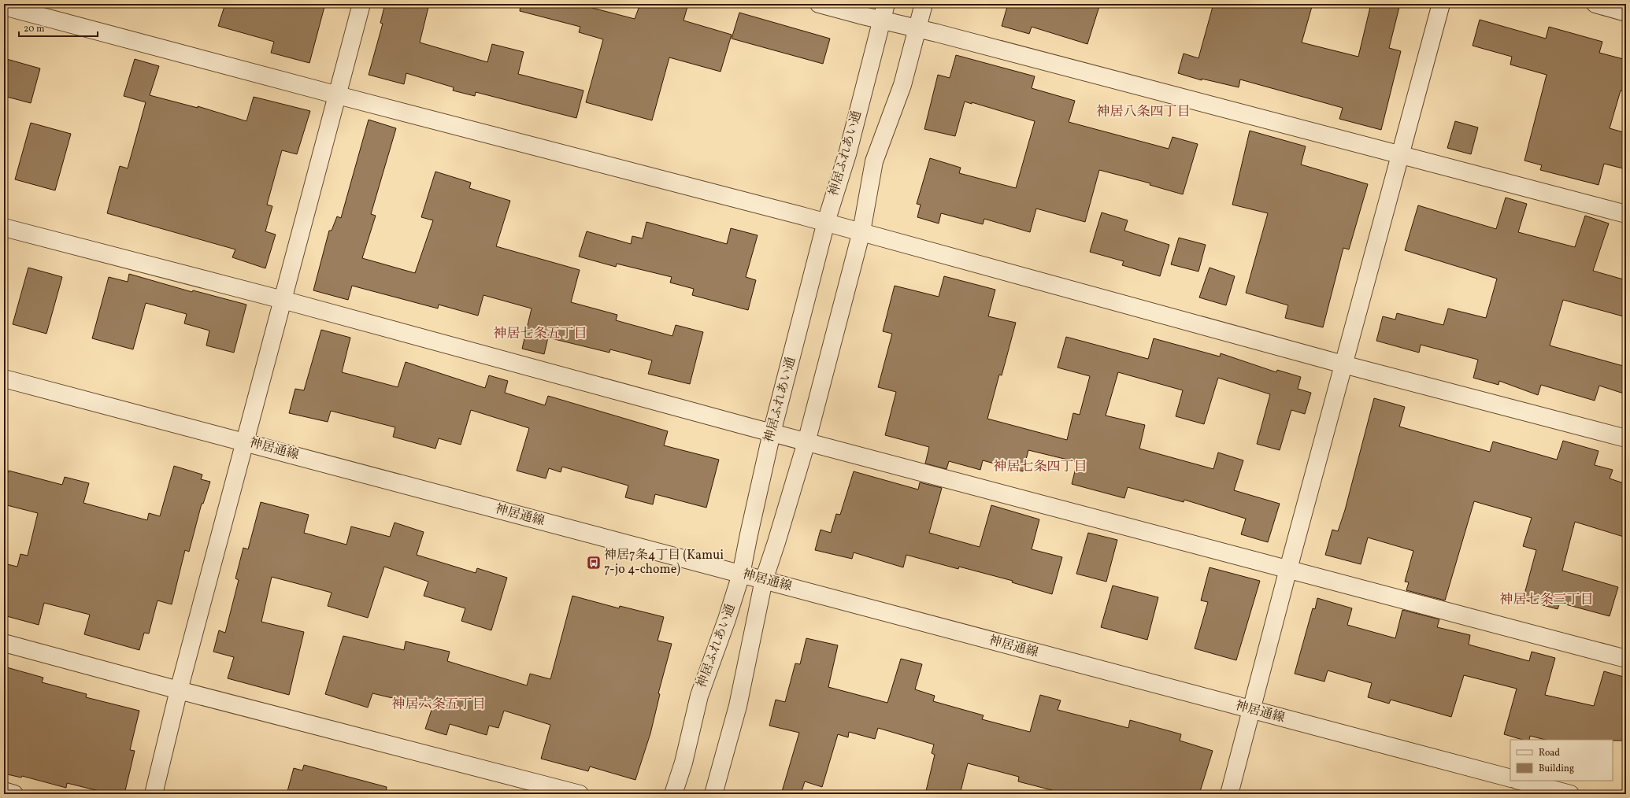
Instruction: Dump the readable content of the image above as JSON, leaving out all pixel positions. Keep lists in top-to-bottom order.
{
  "streets": {
    "street": ["神居ふれあい通", "神居通線"]
  },
  "crossings": [
    ["神居ふれあい通", "神居通線"]
  ],
  "districts": [
    "神居八条四丁目",
    "神居七条五丁目",
    "神居七条四丁目",
    "神居七条三丁目",
    "神居六条五丁目"
  ],
  "places": {
    "bus stop": ["神居7条4丁目 (Kamui 7-jo 4-chome)"]
  },
  "legend": ["Road", "Building"],
  "scale_bar": "20 m"
}
